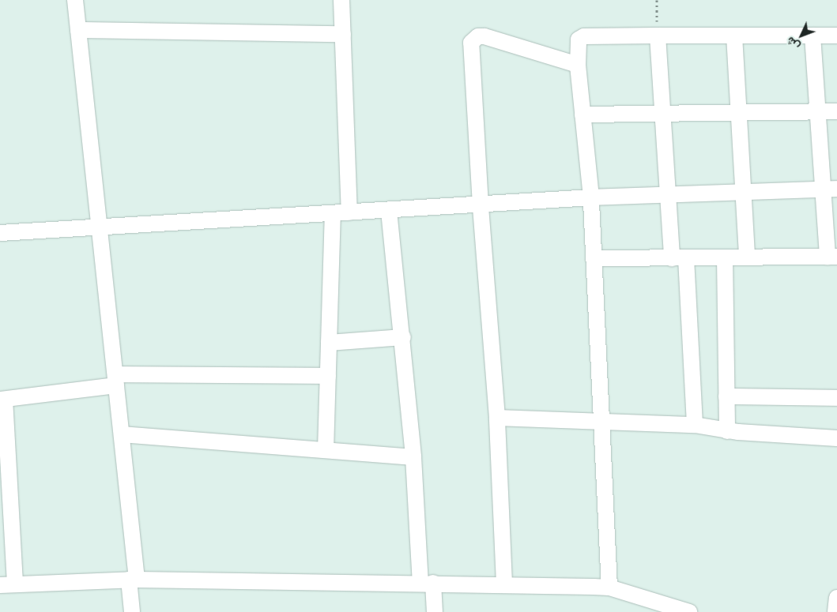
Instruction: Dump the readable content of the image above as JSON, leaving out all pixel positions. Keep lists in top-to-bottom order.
{
  "north": "bottom left"
}
